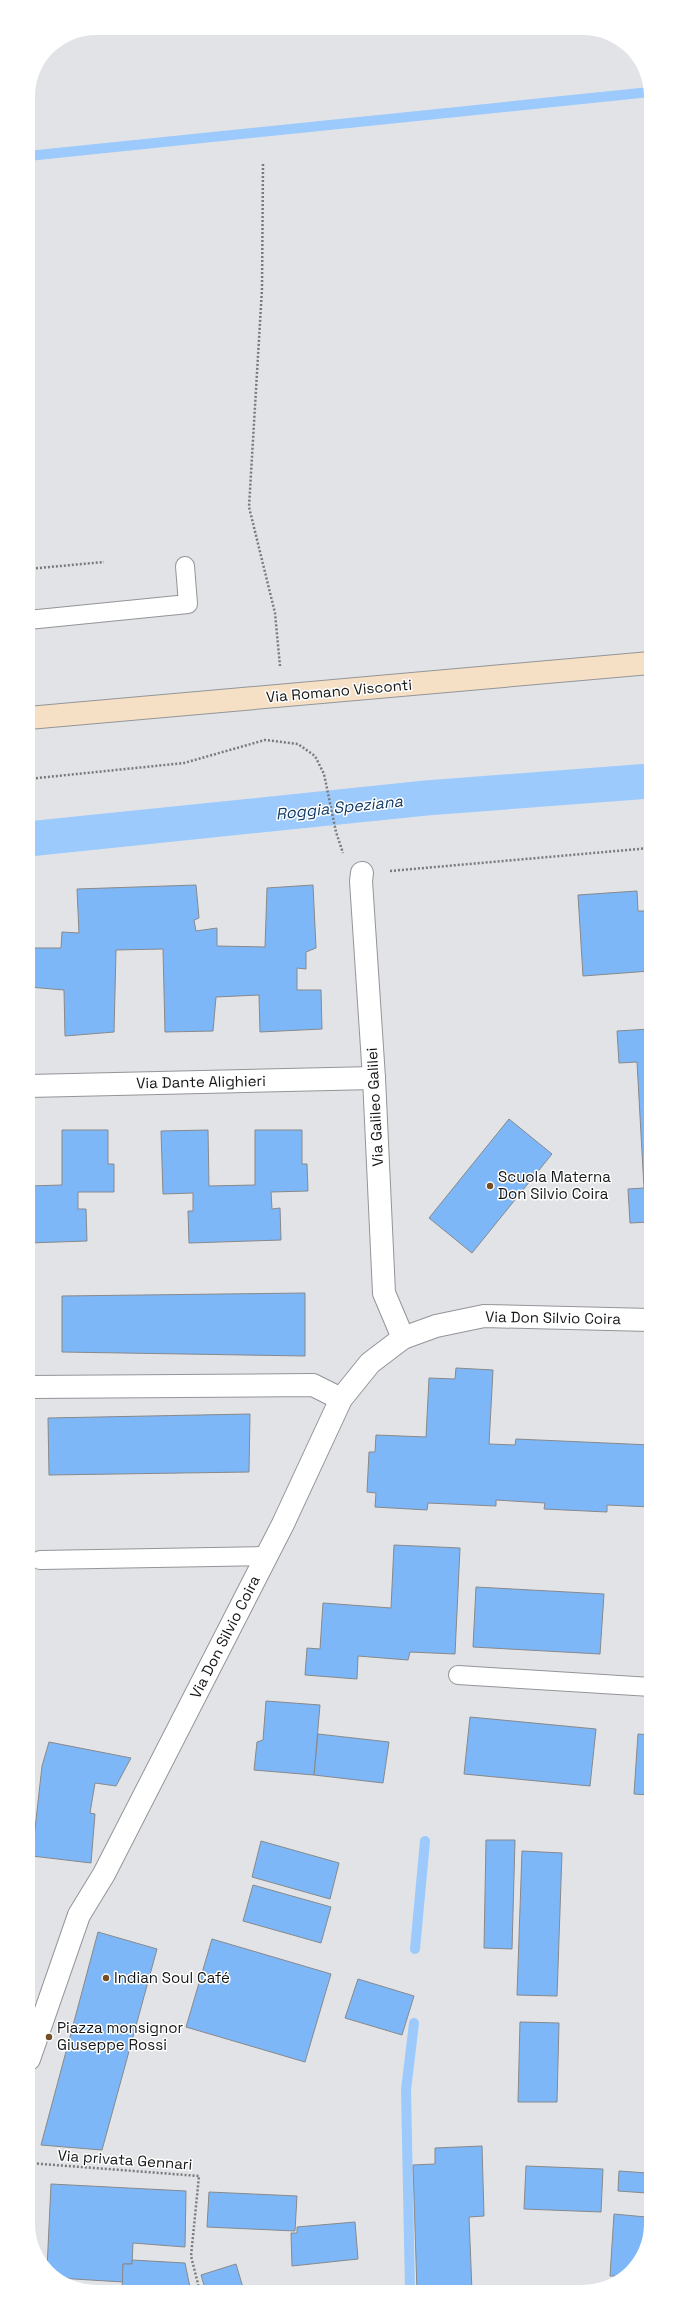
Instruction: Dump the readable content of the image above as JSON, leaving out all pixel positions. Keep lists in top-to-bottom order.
{
  "streets": {
    "street": [
      "Via Romano Visconti",
      "Via Dante Alighieri",
      "Via Galileo Galilei",
      "Via Don Silvio Coira"
    ],
    "path": ["Via privata Gennari"]
  },
  "crossings": [
    ["Via Dante Alighieri", "Via Galileo Galilei"],
    ["Via Galileo Galilei", "Via Don Silvio Coira"]
  ],
  "water": ["Roggia Speziana"],
  "places": ["Scuola Materna Don Silvio Coira", "Indian Soul Café", "Piazza monsignor Giuseppe Rossi"]
}
